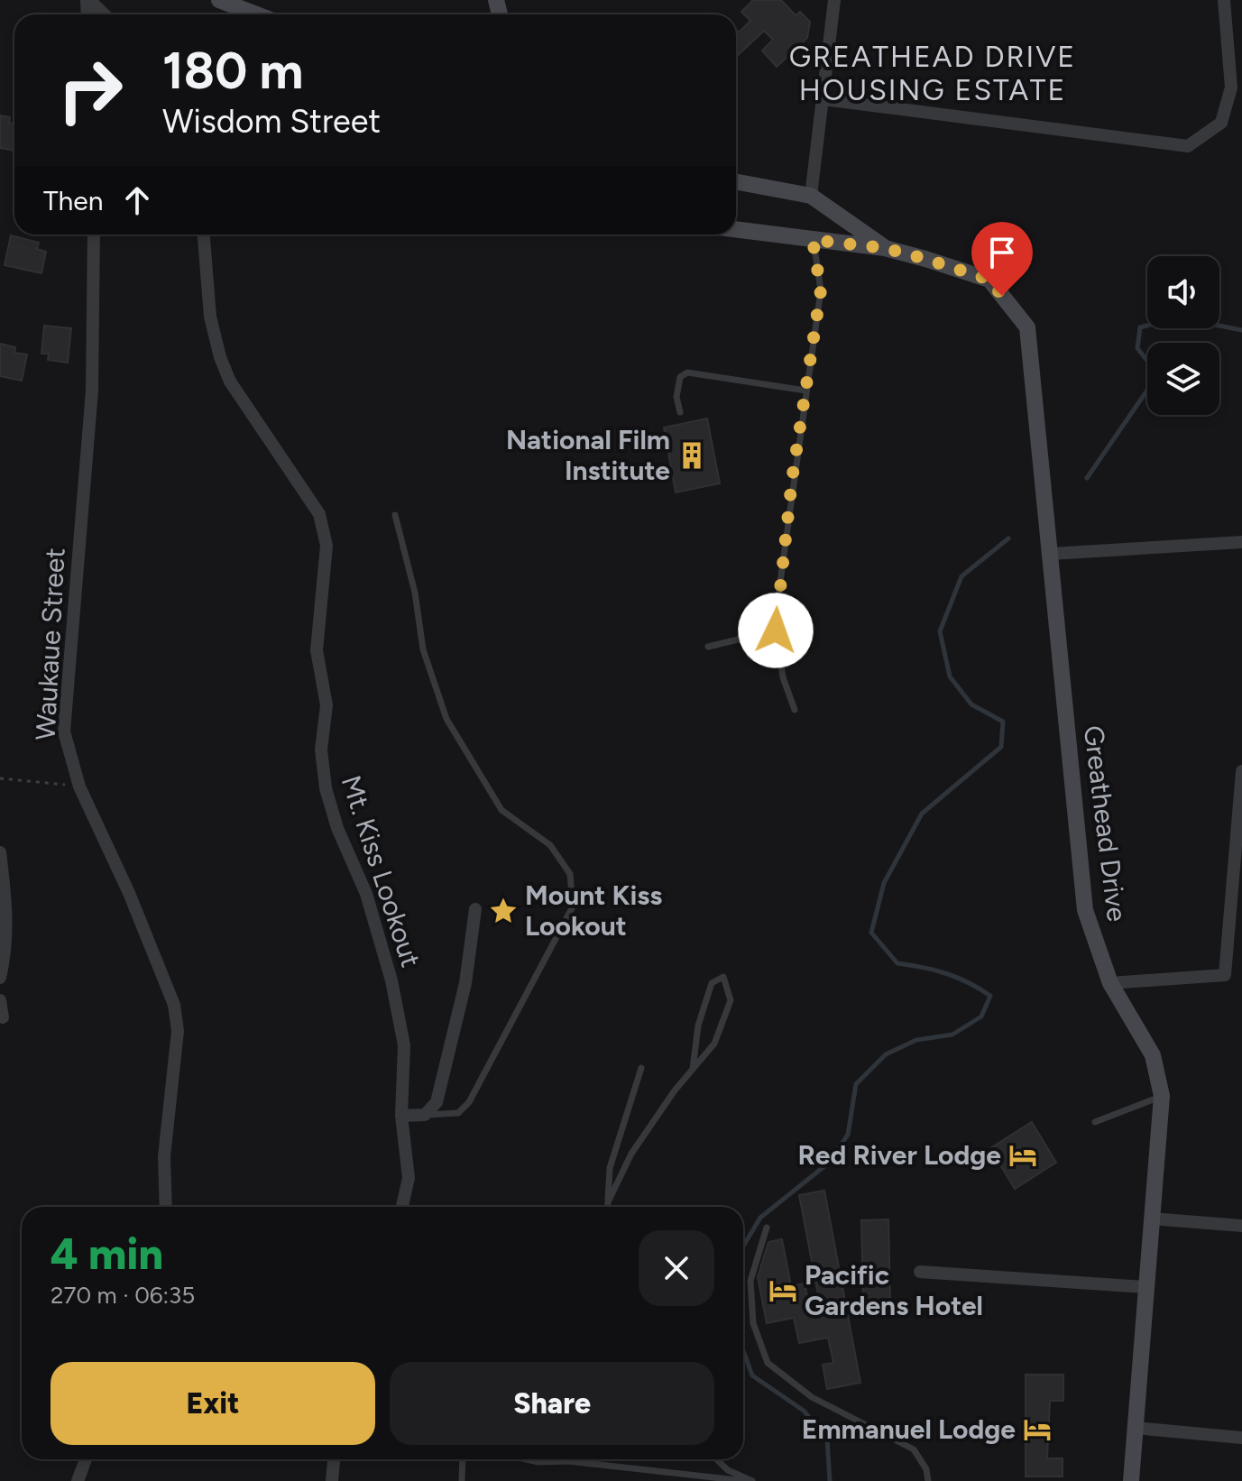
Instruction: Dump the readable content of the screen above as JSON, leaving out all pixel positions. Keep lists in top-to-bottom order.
{
  "streets": {
    "street": ["Waukaue Street", "Greathead Drive", "Mt. Kiss Lookout"]
  },
  "districts": ["GREATHEAD DRIVE HOUSING ESTATE"],
  "places": {
    "building": ["National Film Institute"],
    "place": ["Mount Kiss Lookout"],
    "hotel": ["Red River Lodge", "Pacific Gardens Hotel", "Emmanuel Lodge"]
  },
  "page": {
    "turn": ["180 m", "Wisdom Street"],
    "then": "Then",
    "heading": ["4 min", "270 m · 06:35"],
    "buttons": ["Exit", "Share"]
  }
}
